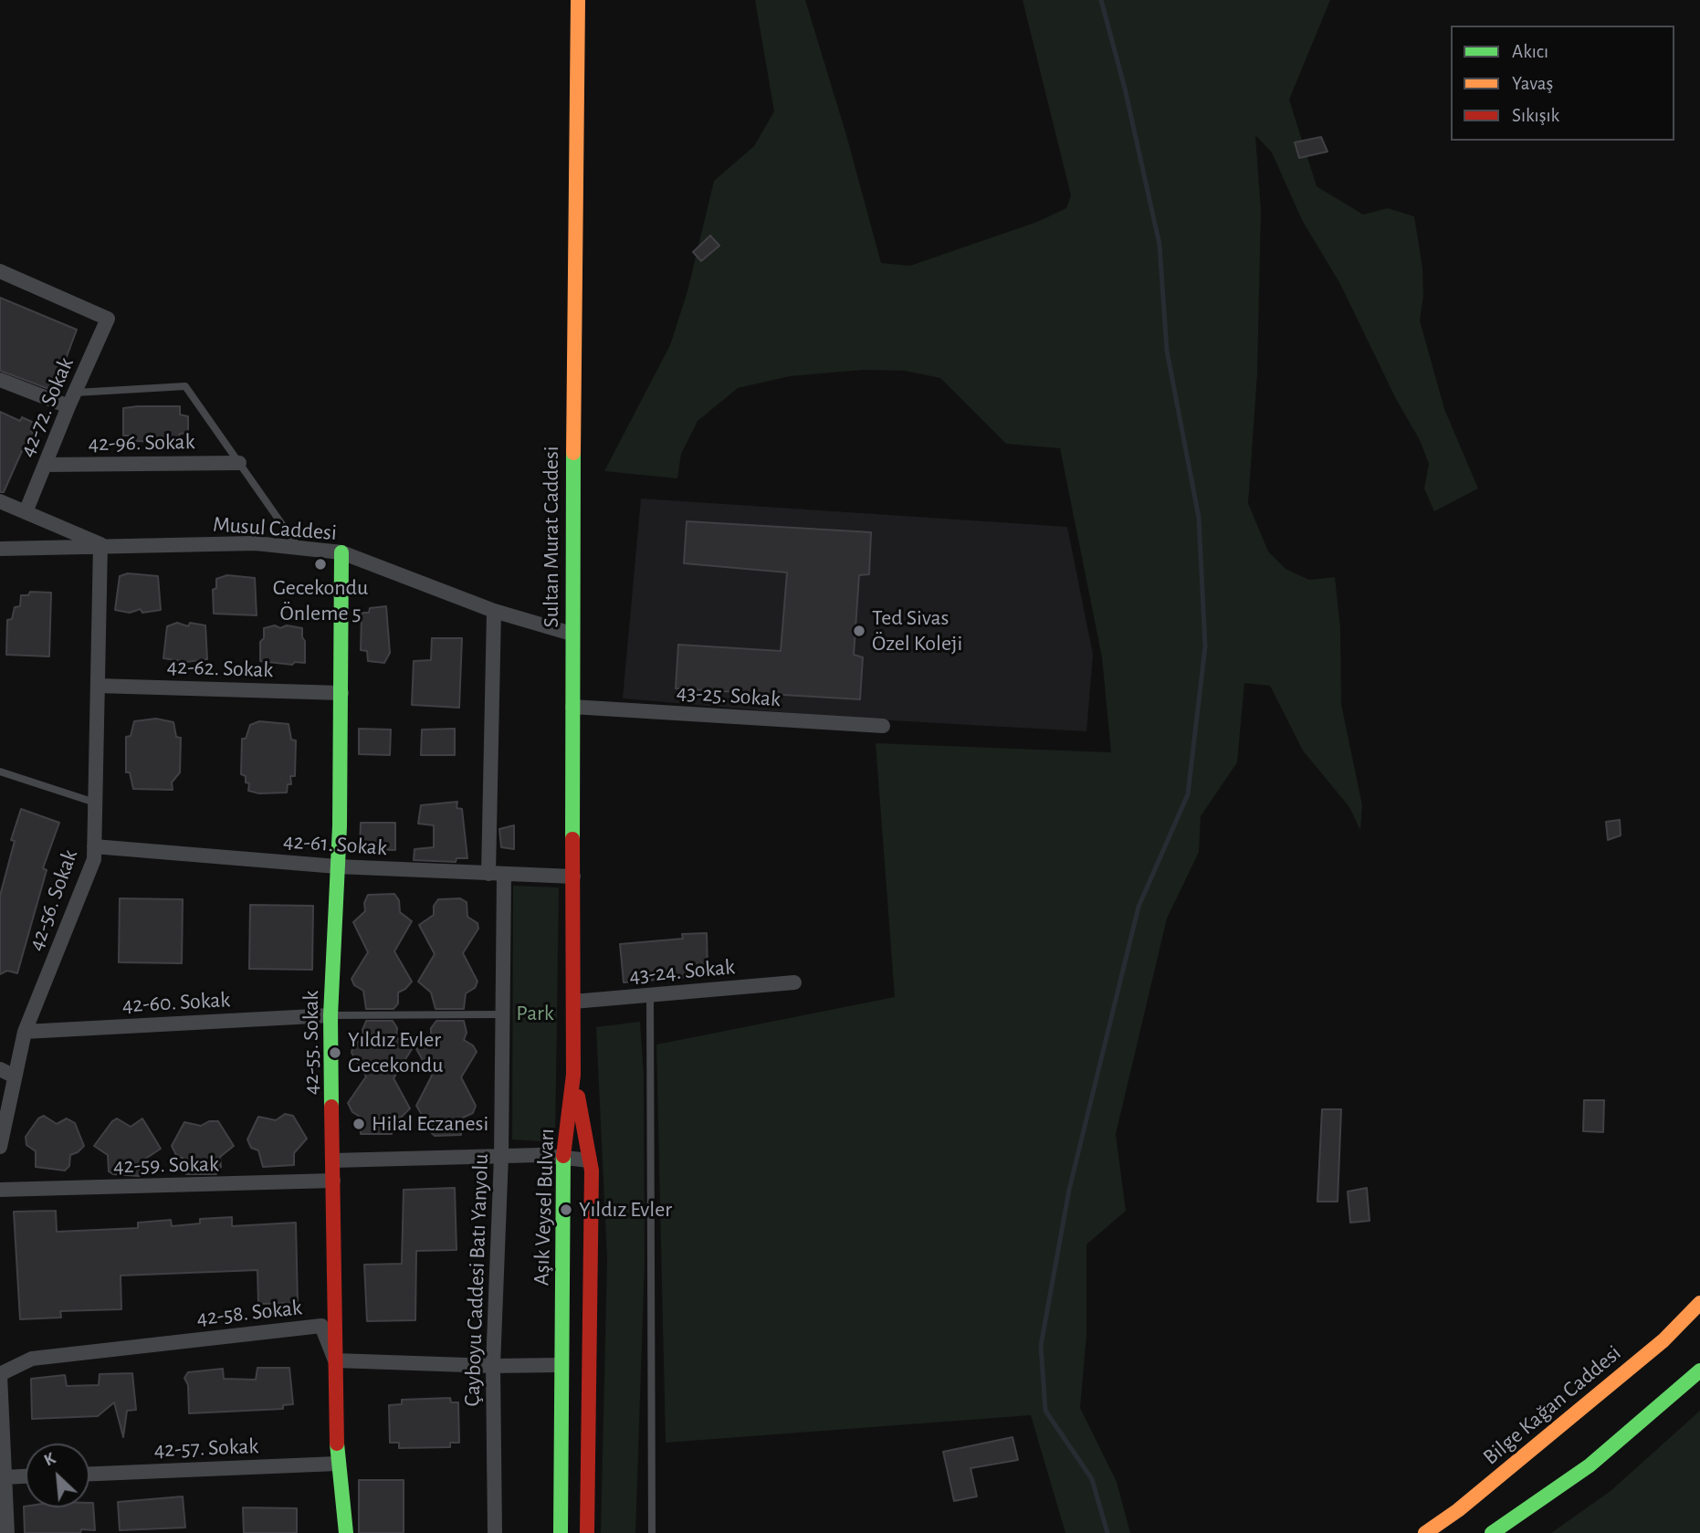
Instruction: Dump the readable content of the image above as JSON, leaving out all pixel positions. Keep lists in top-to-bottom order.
{
  "streets": {
    "street": [
      "42-72. Sokak",
      "42-96. Sokak",
      "Musul Caddesi",
      "Sultan Murat Caddesi",
      "42-62. Sokak",
      "43-25. Sokak",
      "42-61. Sokak",
      "42-56. Sokak",
      "43-24. Sokak",
      "42-60. Sokak",
      "42-55. Sokak",
      "42-59. Sokak",
      "Aşık Veysel Bulvarı",
      "Çayboyu Caddesi Batı Yanyolu",
      "42-58. Sokak",
      "Bilge Kağan Caddesi",
      "42-57. Sokak"
    ]
  },
  "crossings": [
    ["42-72. Sokak", "42-96. Sokak"],
    ["Musul Caddesi", "Sultan Murat Caddesi"],
    ["Musul Caddesi", "42-56. Sokak"],
    ["Musul Caddesi", "42-55. Sokak"],
    ["Sultan Murat Caddesi", "43-25. Sokak"],
    ["Sultan Murat Caddesi", "42-61. Sokak"],
    ["Sultan Murat Caddesi", "43-24. Sokak"],
    ["Sultan Murat Caddesi", "Aşık Veysel Bulvarı"],
    ["42-62. Sokak", "42-56. Sokak"],
    ["42-62. Sokak", "42-55. Sokak"],
    ["42-61. Sokak", "42-56. Sokak"],
    ["42-61. Sokak", "42-55. Sokak"],
    ["42-61. Sokak", "Çayboyu Caddesi Batı Yanyolu"],
    ["42-56. Sokak", "42-60. Sokak"],
    ["42-60. Sokak", "42-55. Sokak"],
    ["42-55. Sokak", "42-59. Sokak"],
    ["42-55. Sokak", "42-58. Sokak"],
    ["42-55. Sokak", "42-57. Sokak"]
  ],
  "parks": ["Park"],
  "places": [
    "Gecekondu Önleme 5",
    "Ted Sivas Özel Koleji",
    "Yıldız Evler Gecekondu",
    "Hilal Eczanesi",
    "Yıldız Evler"
  ],
  "legend": ["Akıcı", "Yavaş", "Sıkışık"],
  "north": "top left"
}
